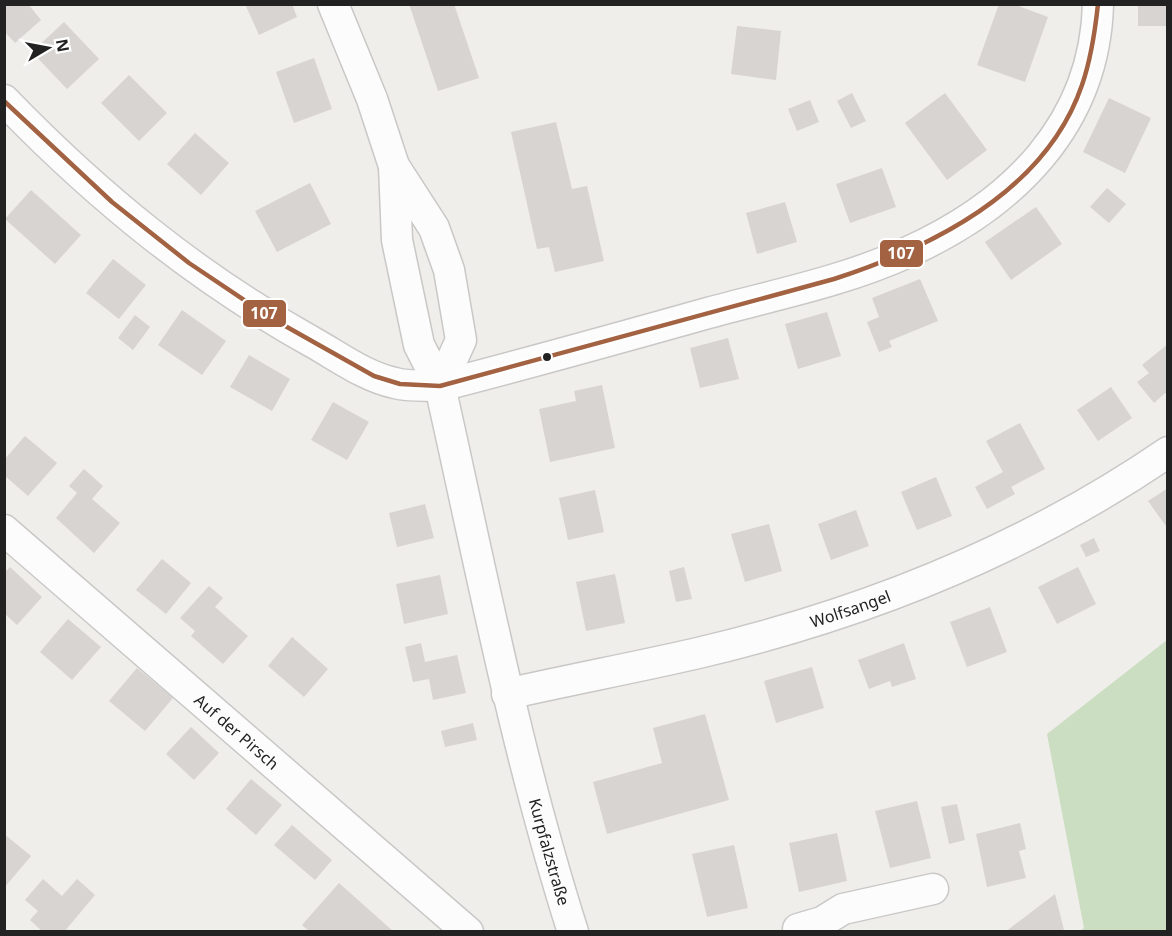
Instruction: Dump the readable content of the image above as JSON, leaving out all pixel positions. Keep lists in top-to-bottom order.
{
  "streets": {
    "street": ["Wolfsangel", "Auf der Pirsch", "Kurpfalzstraße"]
  },
  "crossings": [
    ["Wolfsangel", "Kurpfalzstraße"]
  ],
  "lines": ["transit line 107"],
  "north": "right"
}
